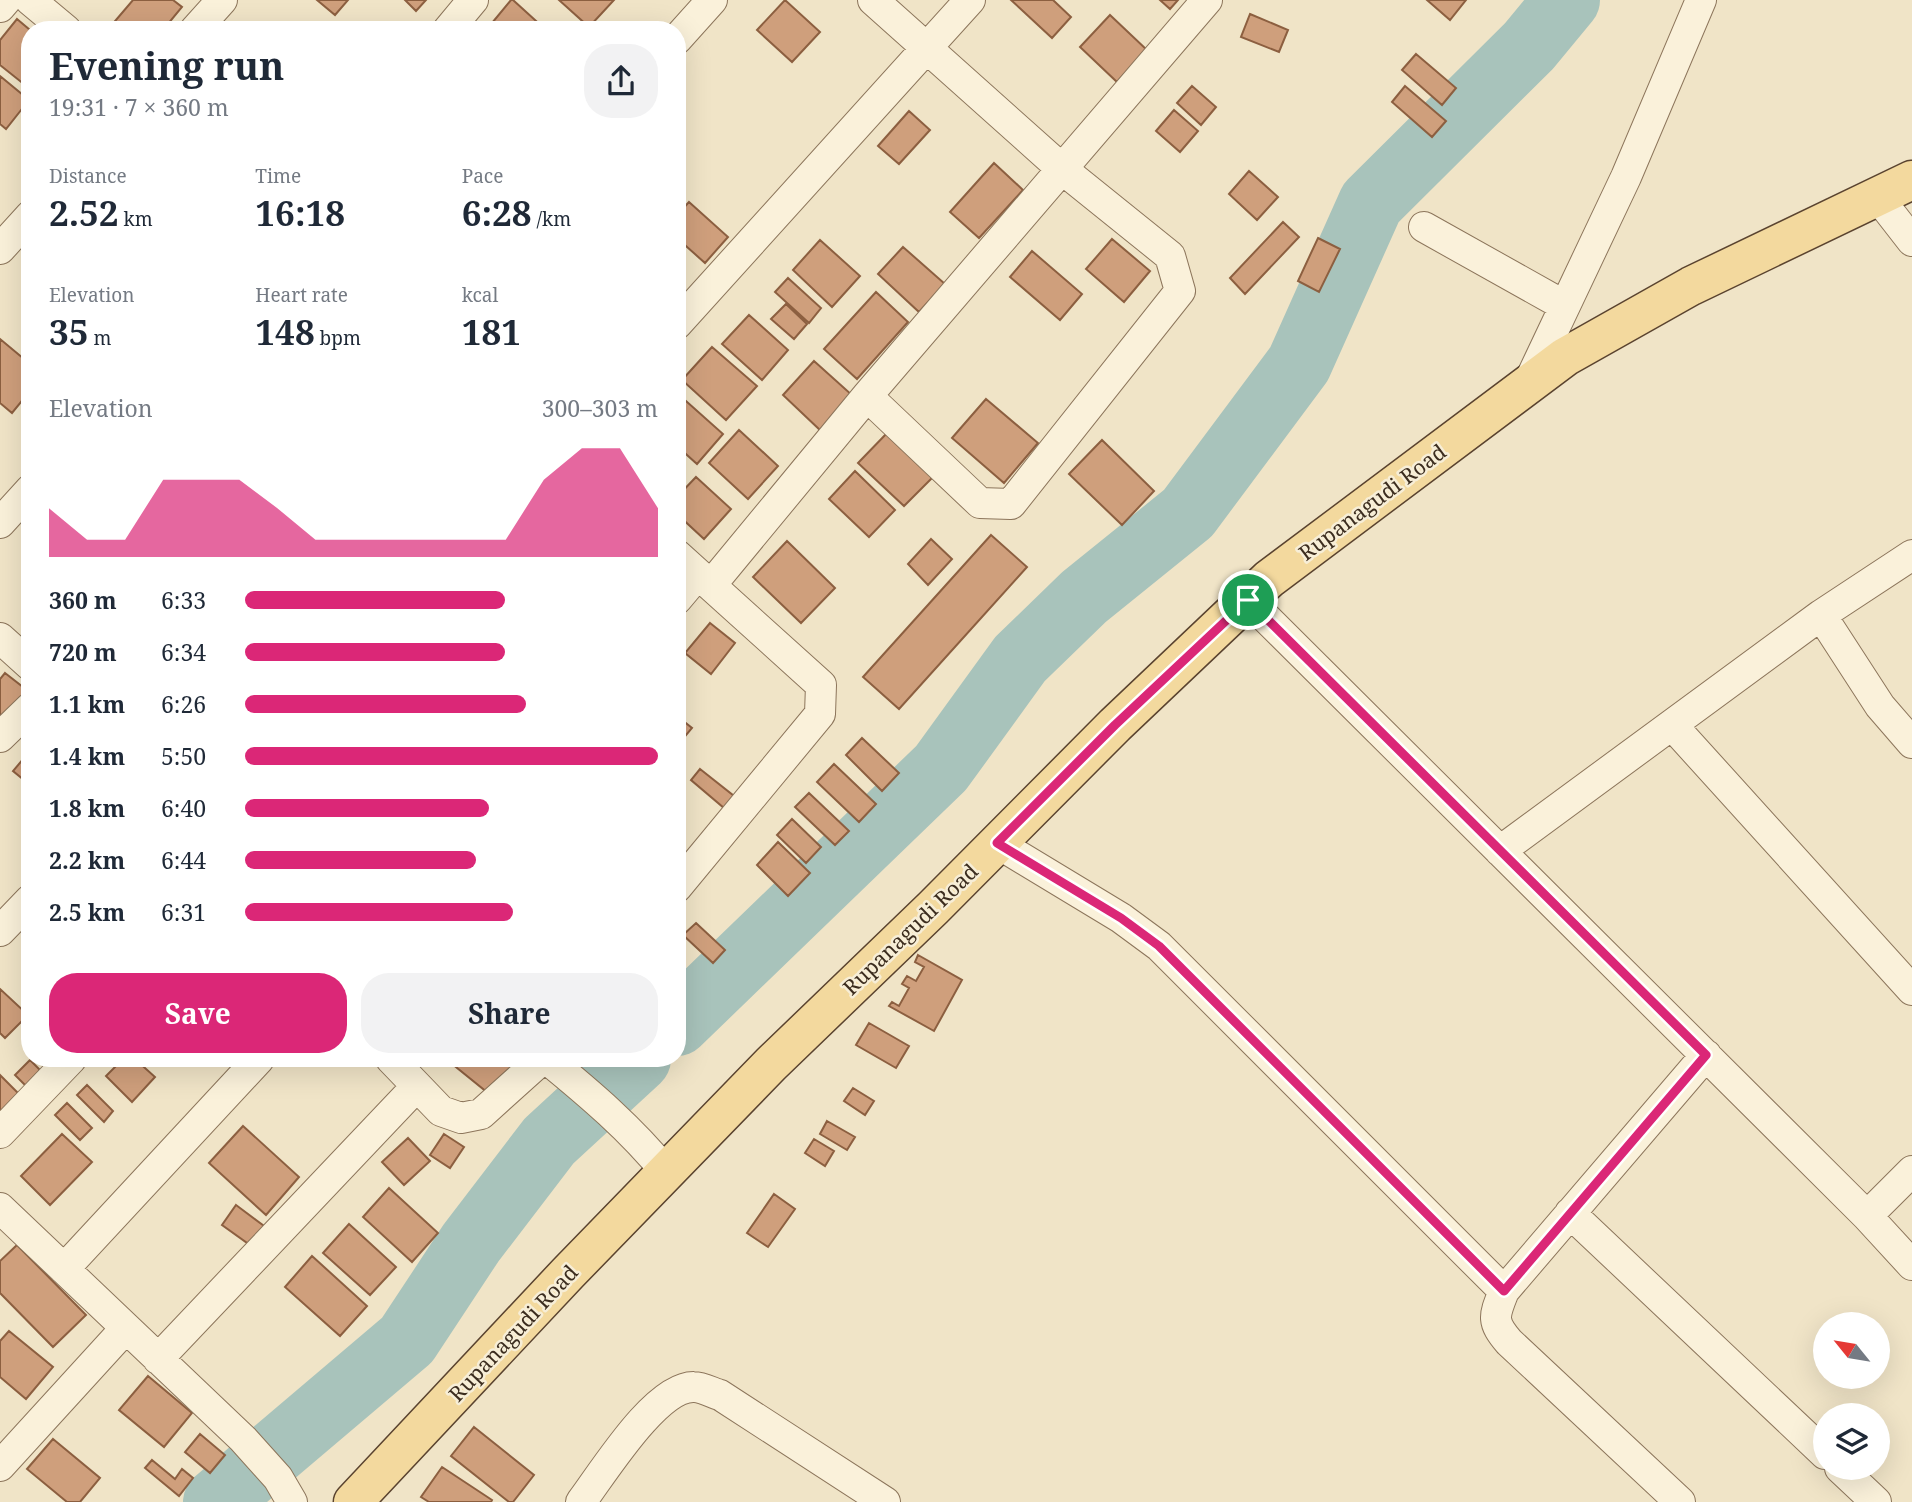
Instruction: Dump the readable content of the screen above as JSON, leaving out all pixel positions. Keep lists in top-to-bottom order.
{
  "streets": {
    "main road": ["Rupanagudi Road"]
  },
  "north": "top left",
  "page": {
    "heading": ["Evening run", "19:31 · 7 × 360 m"],
    "stats": [
      ["Distance", "2.52 km"],
      ["Time", "16:18"],
      ["Pace", "6:28 /km"],
      ["Elevation", "35 m"],
      ["Heart rate", "148 bpm"],
      ["kcal", "181"]
    ],
    "chart": ["Elevation", "300–303 m"],
    "list": [
      {
        "name": "360 m",
        "note": "6:33"
      },
      {
        "name": "720 m",
        "note": "6:34"
      },
      {
        "name": "1.1 km",
        "note": "6:26"
      },
      {
        "name": "1.4 km",
        "note": "5:50"
      },
      {
        "name": "1.8 km",
        "note": "6:40"
      },
      {
        "name": "2.2 km",
        "note": "6:44"
      },
      {
        "name": "2.5 km",
        "note": "6:31"
      }
    ],
    "buttons": ["Save", "Share"]
  }
}
